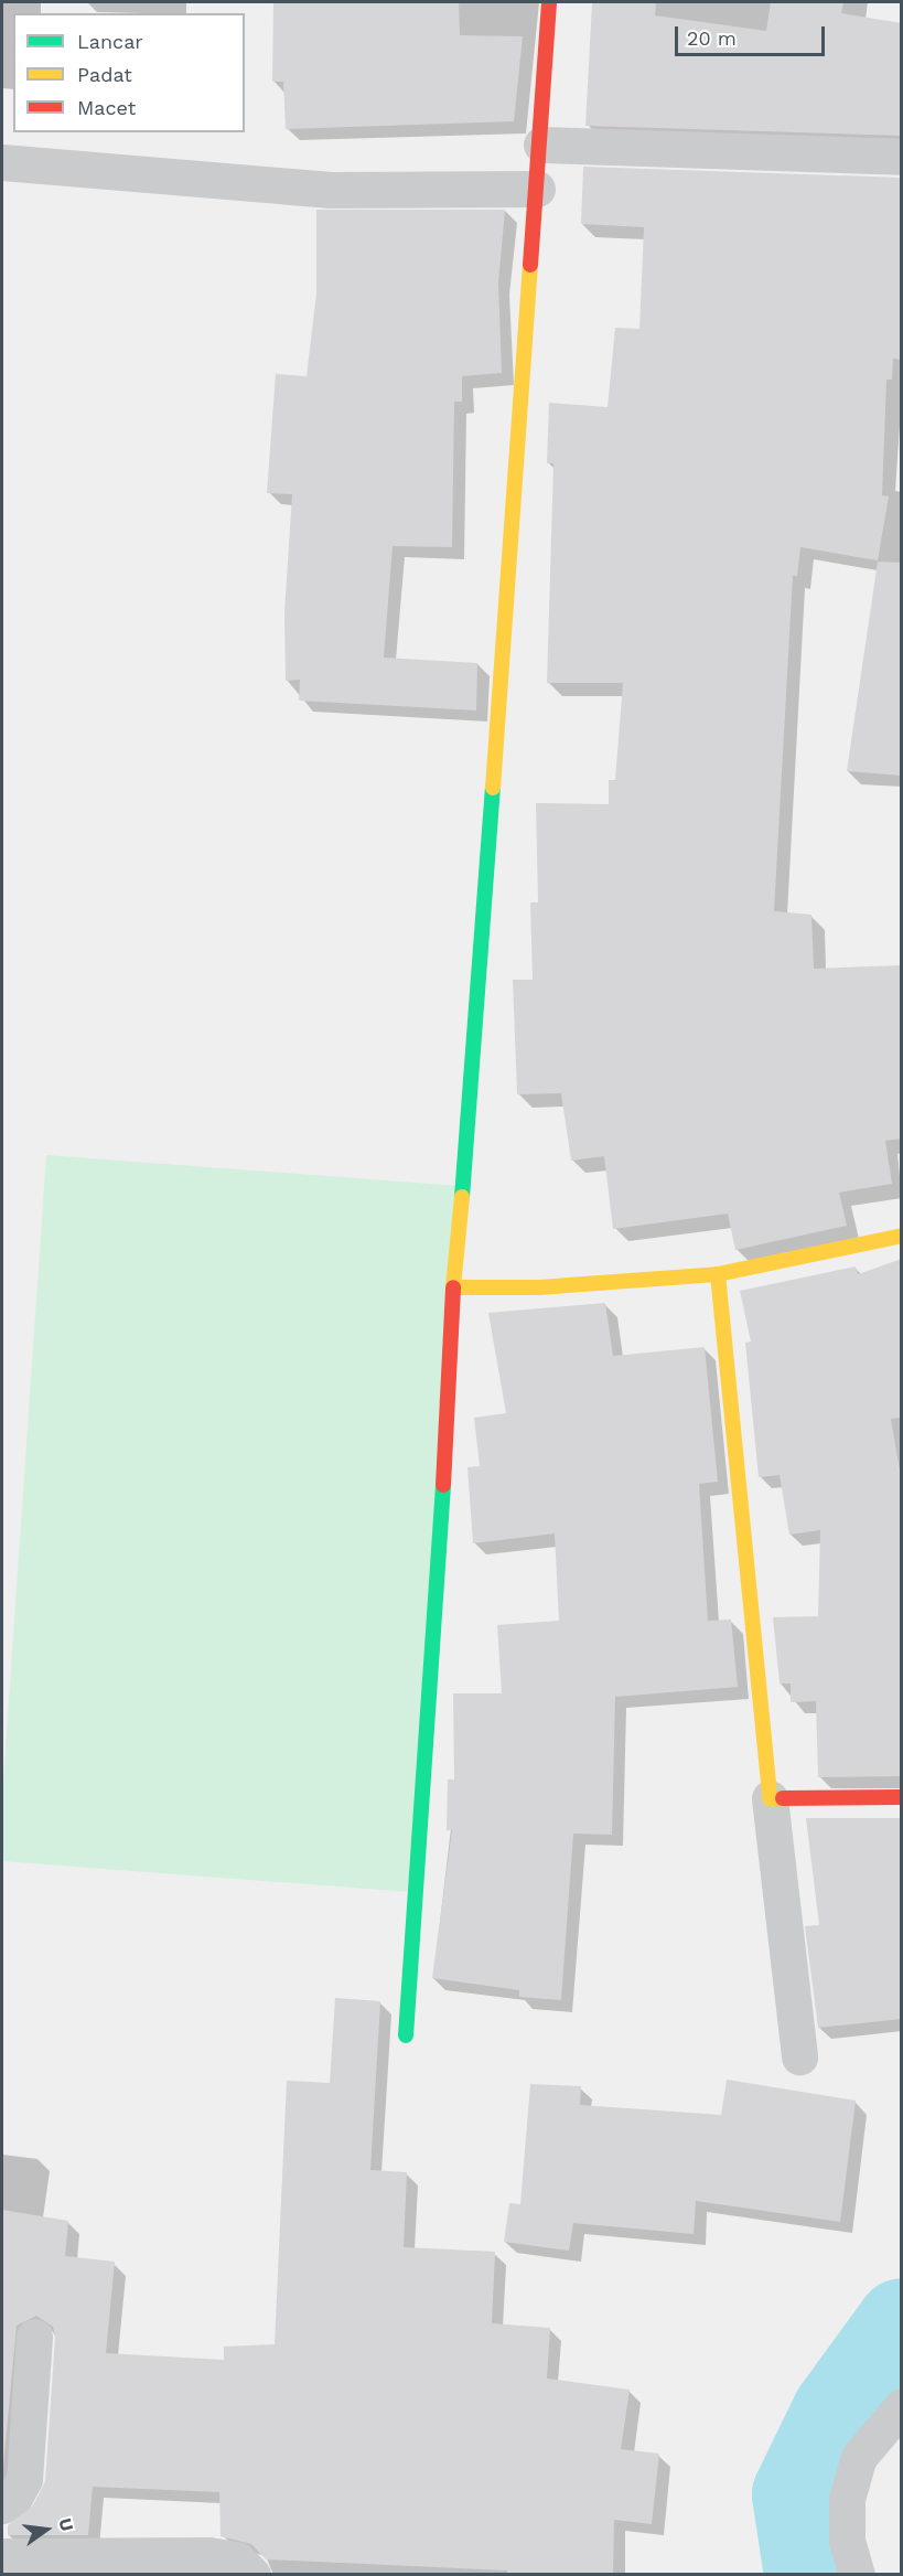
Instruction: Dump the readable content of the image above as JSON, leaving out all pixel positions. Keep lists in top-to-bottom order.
{
  "legend": ["Lancar", "Padat", "Macet"],
  "scale_bar": "20 m",
  "north": "right"
}
